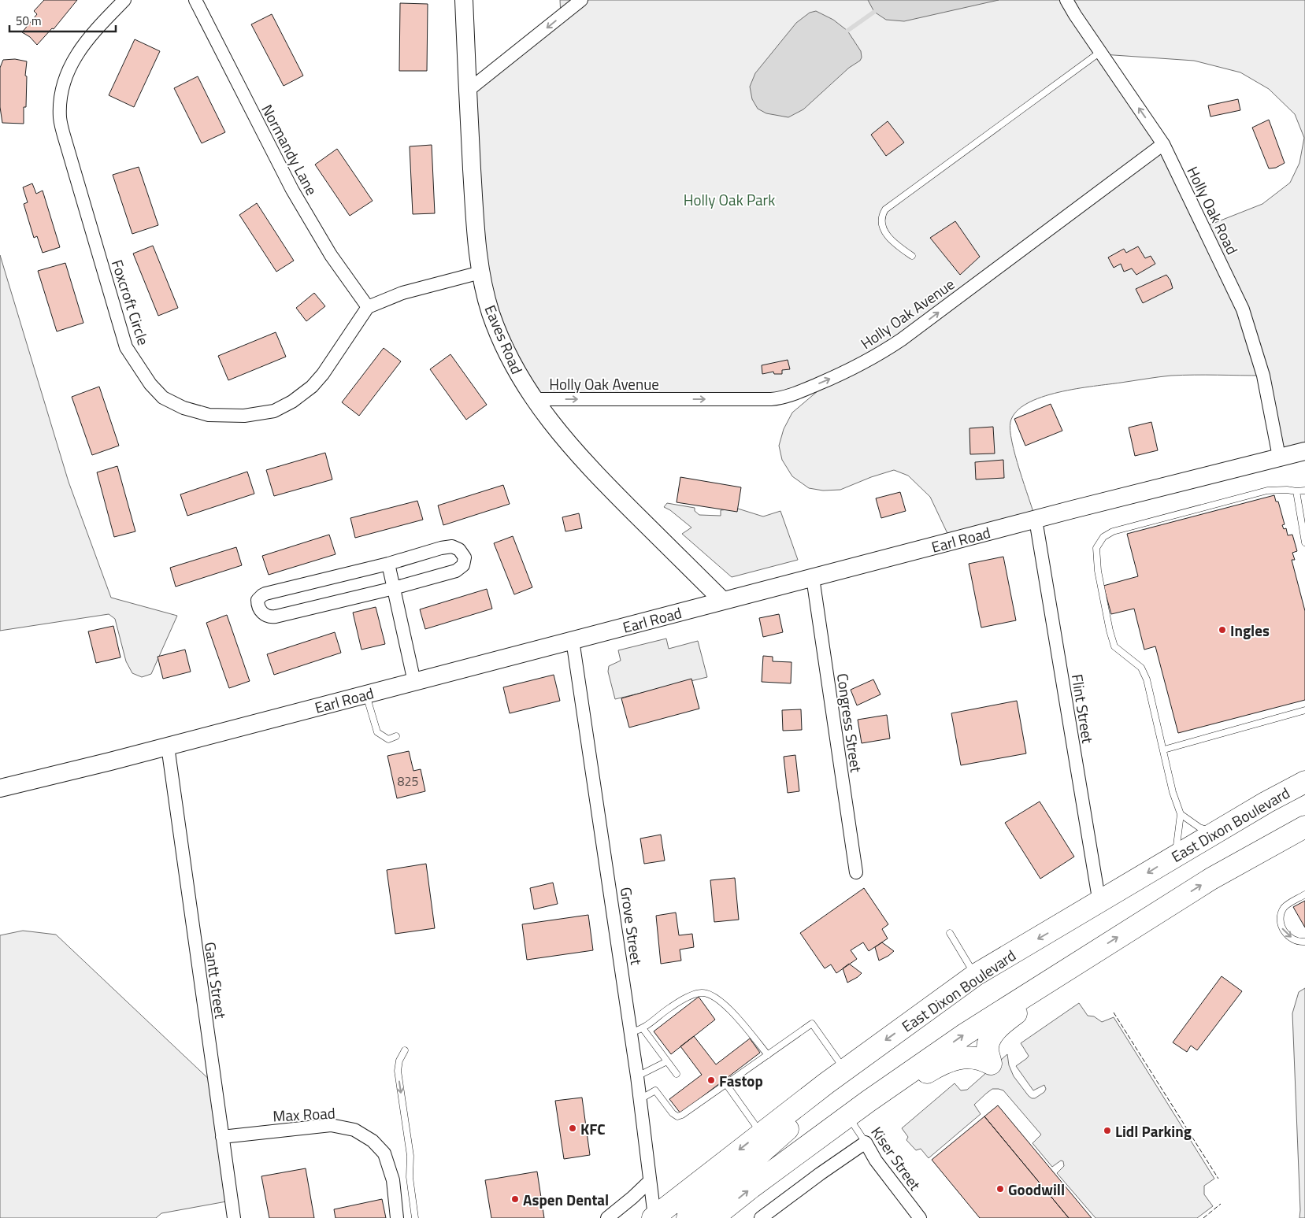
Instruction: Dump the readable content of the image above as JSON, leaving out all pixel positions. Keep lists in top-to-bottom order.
{
  "streets": {
    "highway": ["East Dixon Boulevard"],
    "main road": ["Eaves Road", "Earl Road"],
    "street": [
      "Normandy Lane",
      "Holly Oak Road",
      "Foxcroft Circle",
      "Holly Oak Avenue",
      "Flint Street",
      "Congress Street",
      "Grove Street",
      "Gantt Street",
      "Max Road",
      "Kiser Street"
    ]
  },
  "crossings": [
    ["Normandy Lane", "Foxcroft Circle"],
    ["Holly Oak Road", "Holly Oak Avenue"],
    ["Holly Oak Road", "Earl Road"],
    ["Holly Oak Avenue", "Eaves Road"],
    ["Eaves Road", "Earl Road"],
    ["Earl Road", "Flint Street"],
    ["Earl Road", "Congress Street"],
    ["Earl Road", "Grove Street"],
    ["Earl Road", "Gantt Street"],
    ["Flint Street", "East Dixon Boulevard"],
    ["East Dixon Boulevard", "Grove Street"],
    ["Gantt Street", "Max Road"]
  ],
  "one_way": ["Holly Oak Avenue"],
  "parks": ["Holly Oak Park"],
  "places": [
    "Ingles",
    "Fastop",
    "KFC",
    "Lidl Parking",
    "Goodwill",
    "Aspen Dental"
  ],
  "house_numbers": ["825"],
  "scale_bar": "50 m"
}
